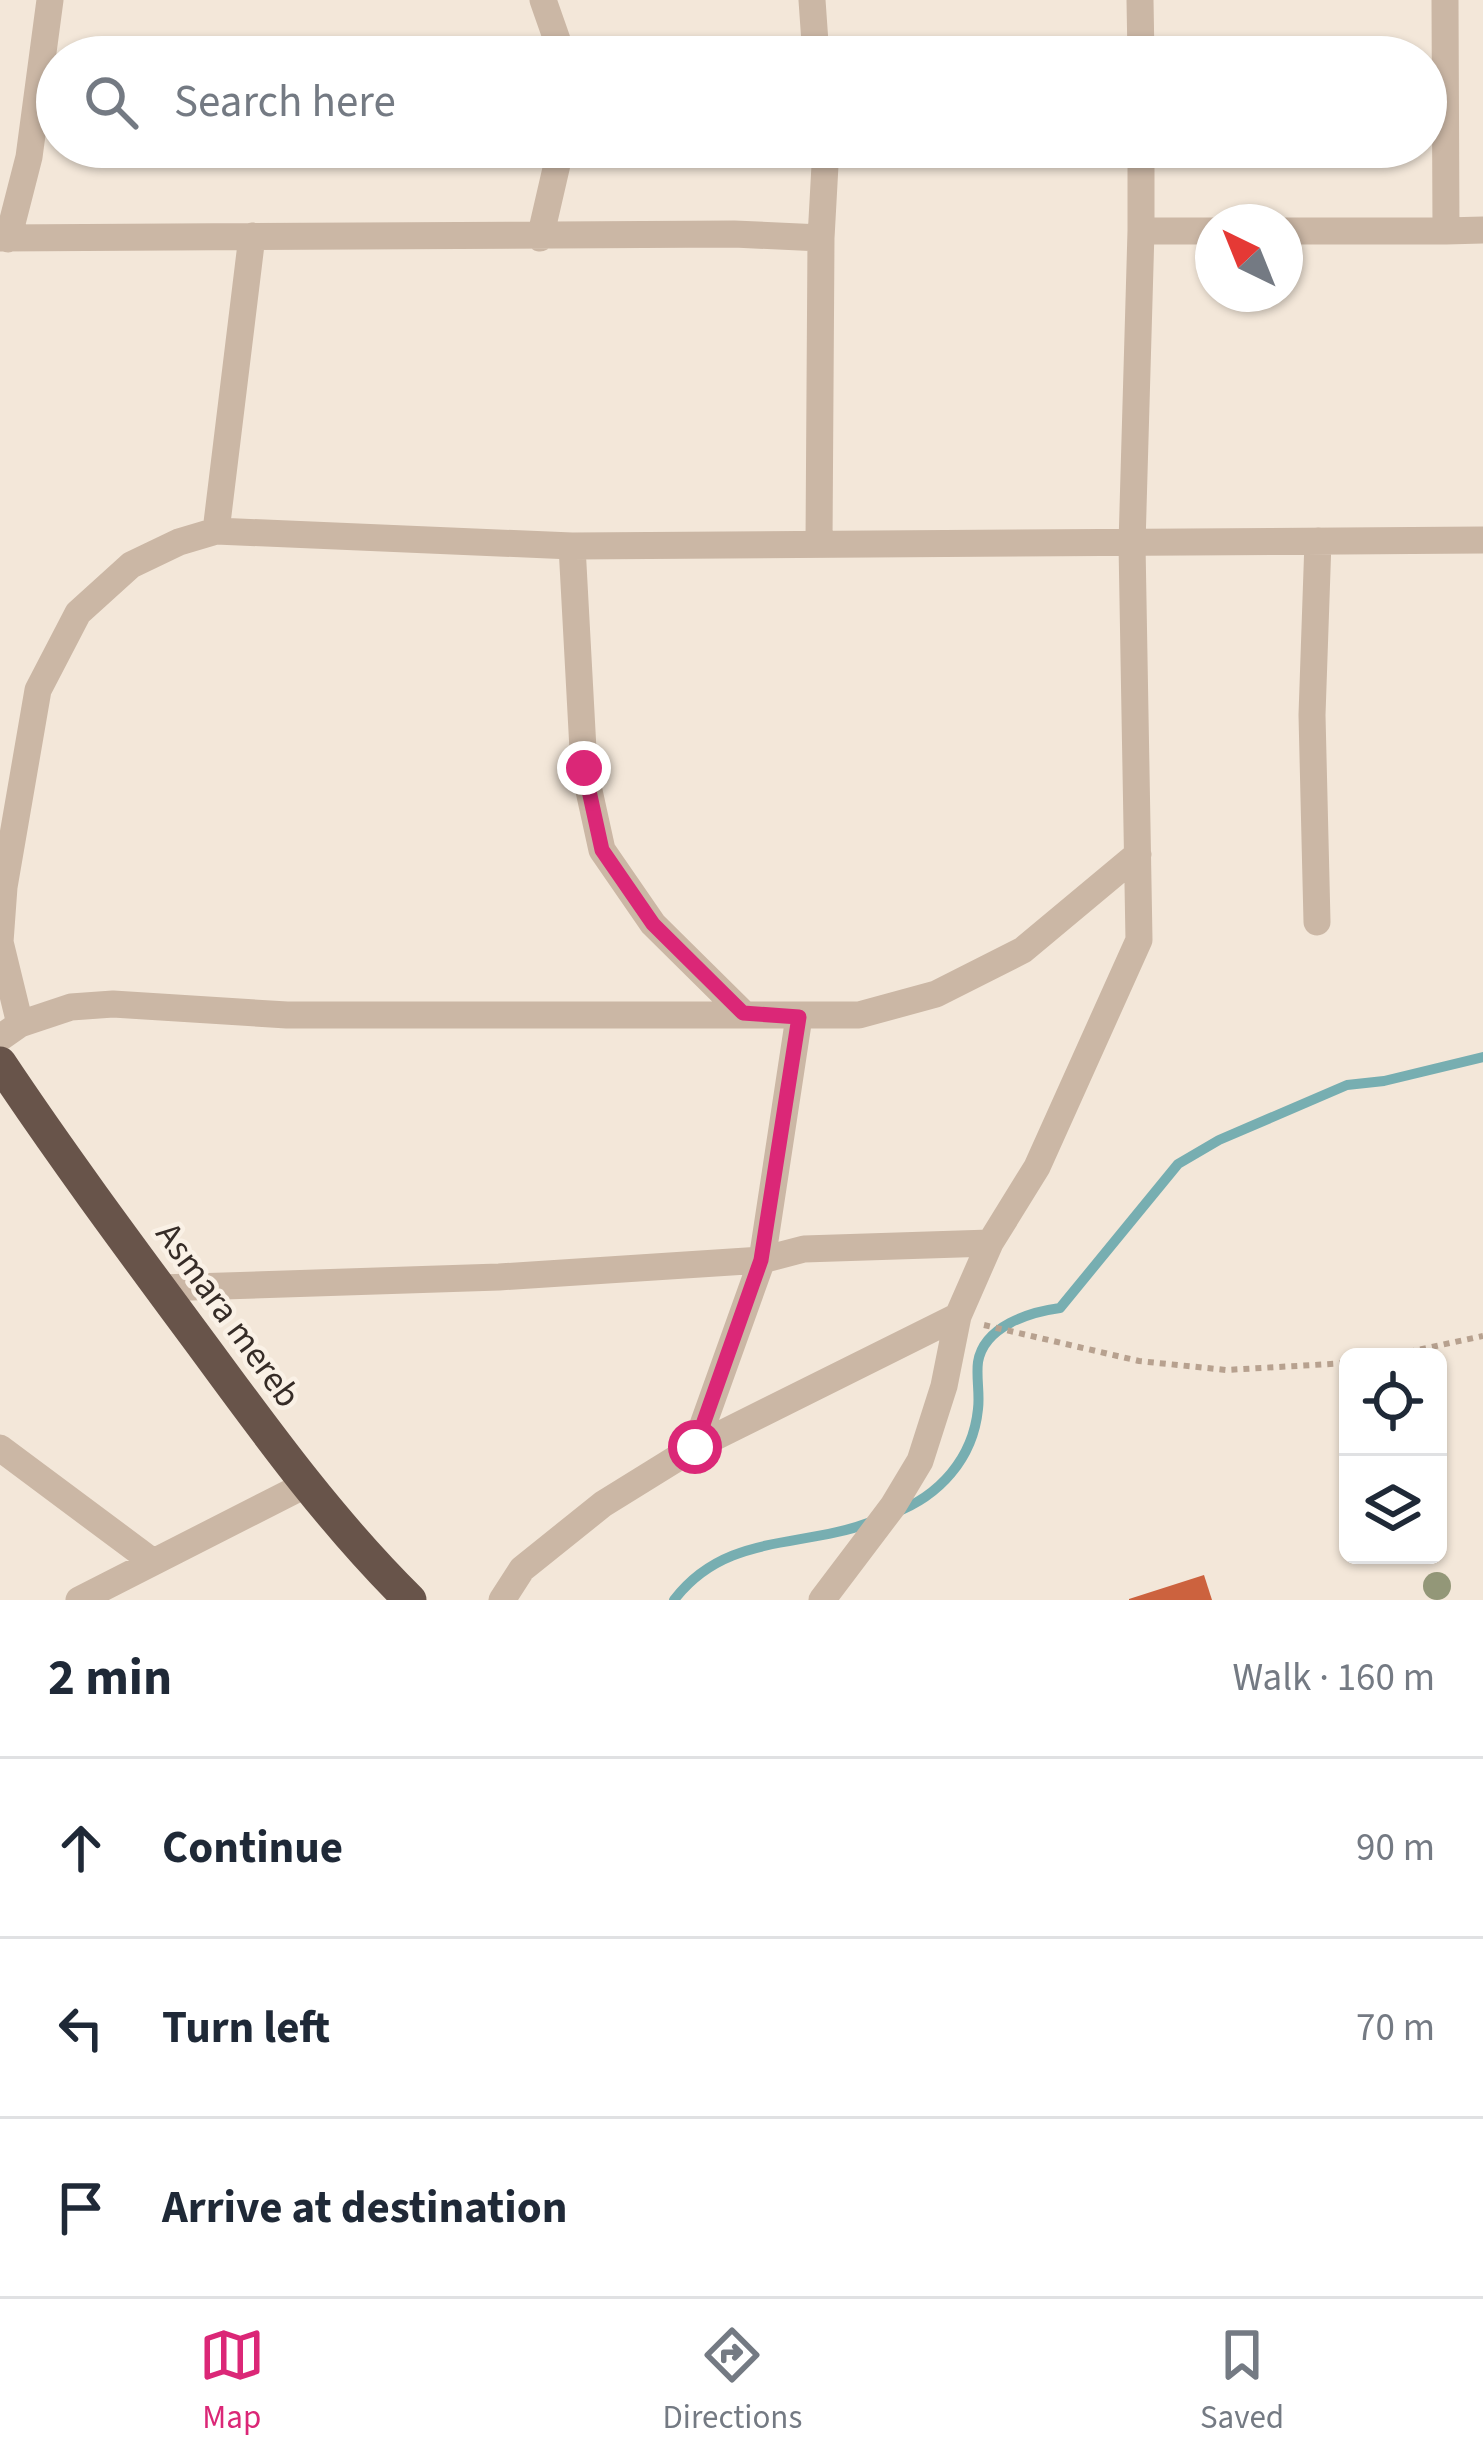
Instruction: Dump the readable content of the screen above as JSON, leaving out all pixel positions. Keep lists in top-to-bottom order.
{
  "streets": {
    "highway": ["Asmara mereb"]
  },
  "north": "top left",
  "page": {
    "search": "Search here",
    "heading": ["2 min", "Walk · 160 m"],
    "list": [
      ["Continue", "90 m"],
      ["Turn left", "70 m"],
      "Arrive at destination"
    ],
    "nav": ["Map", "Directions", "Saved"]
  }
}
